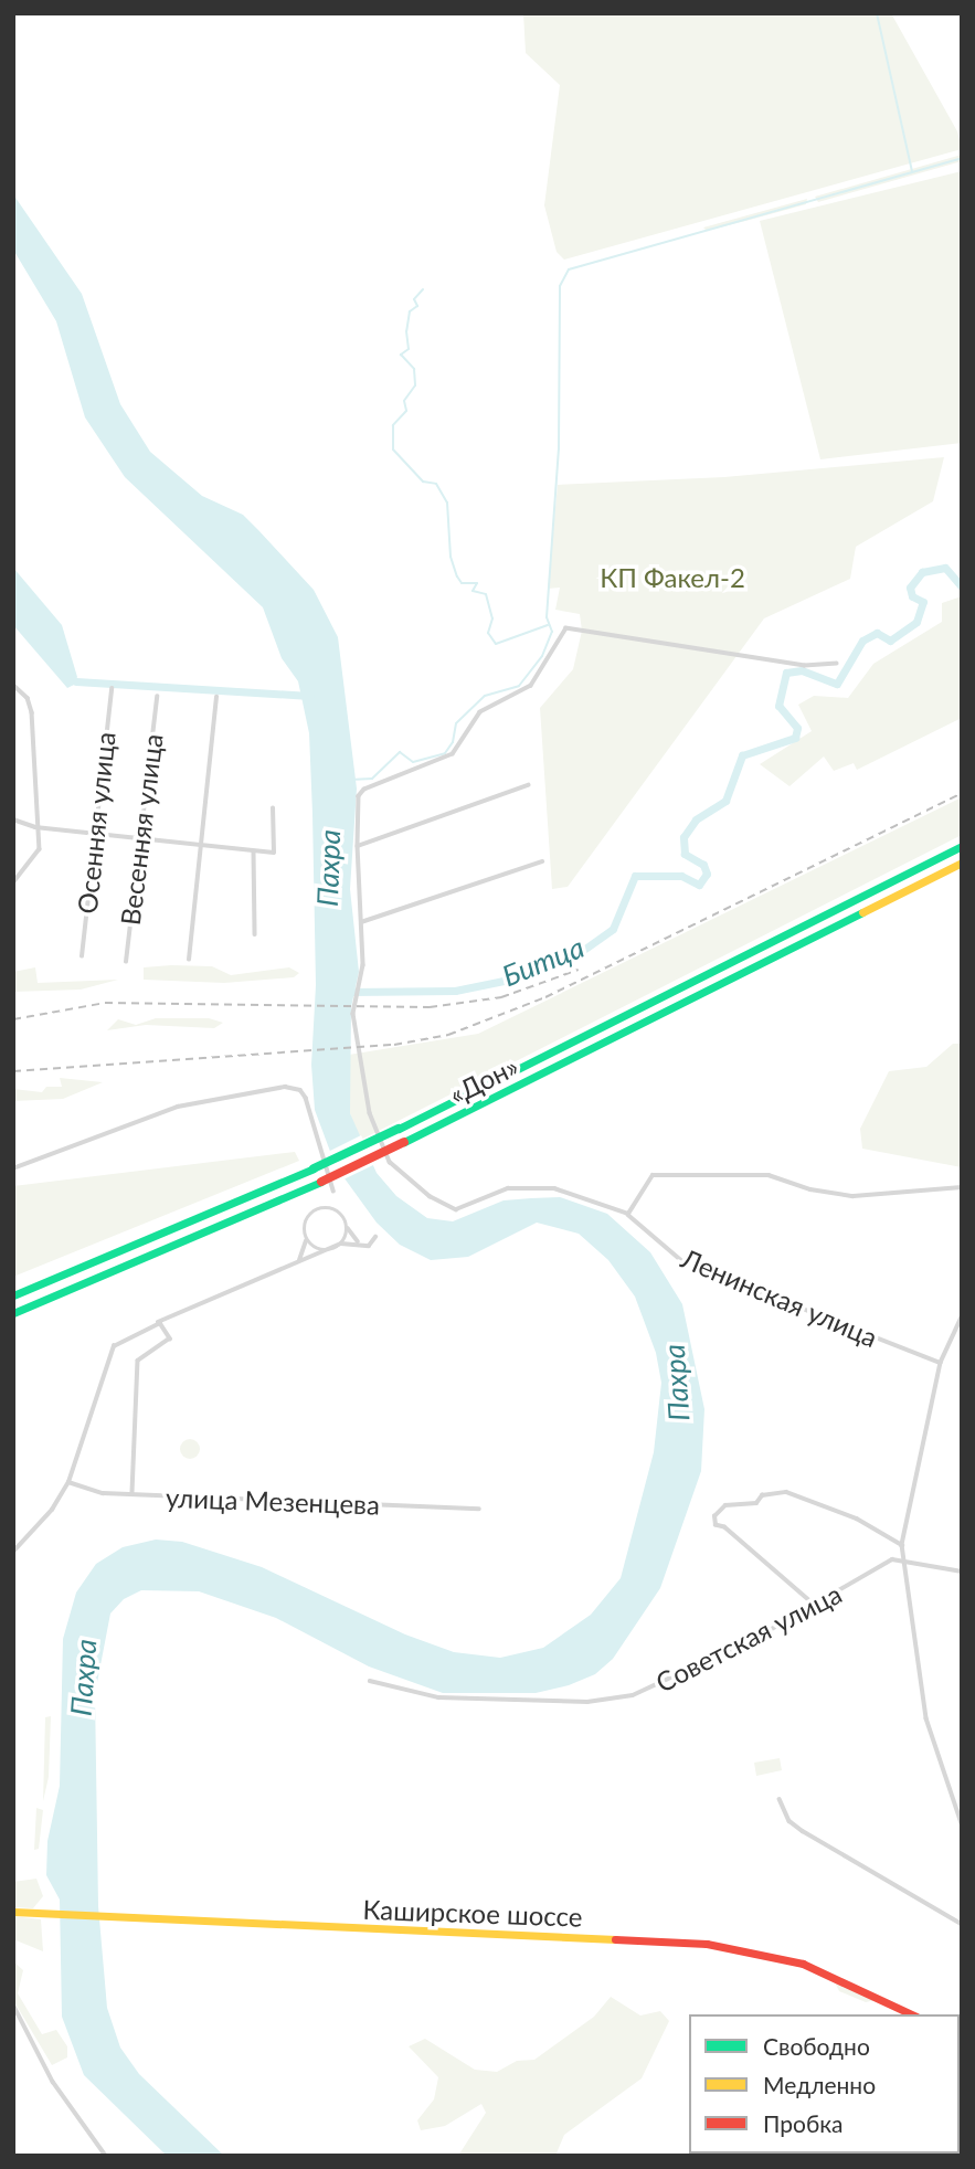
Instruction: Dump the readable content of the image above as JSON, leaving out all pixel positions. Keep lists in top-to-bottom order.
{
  "streets": {
    "main road": ["«Дон»", "Каширское шоссе"],
    "street": [
      "Осенняя улица",
      "Весенняя улица",
      "Ленинская улица",
      "улица Мезенцева",
      "Советская улица"
    ]
  },
  "water": ["Пахра", "Битца"],
  "parks": ["КП Факел-2"],
  "legend": ["Свободно", "Медленно", "Пробка"]
}
